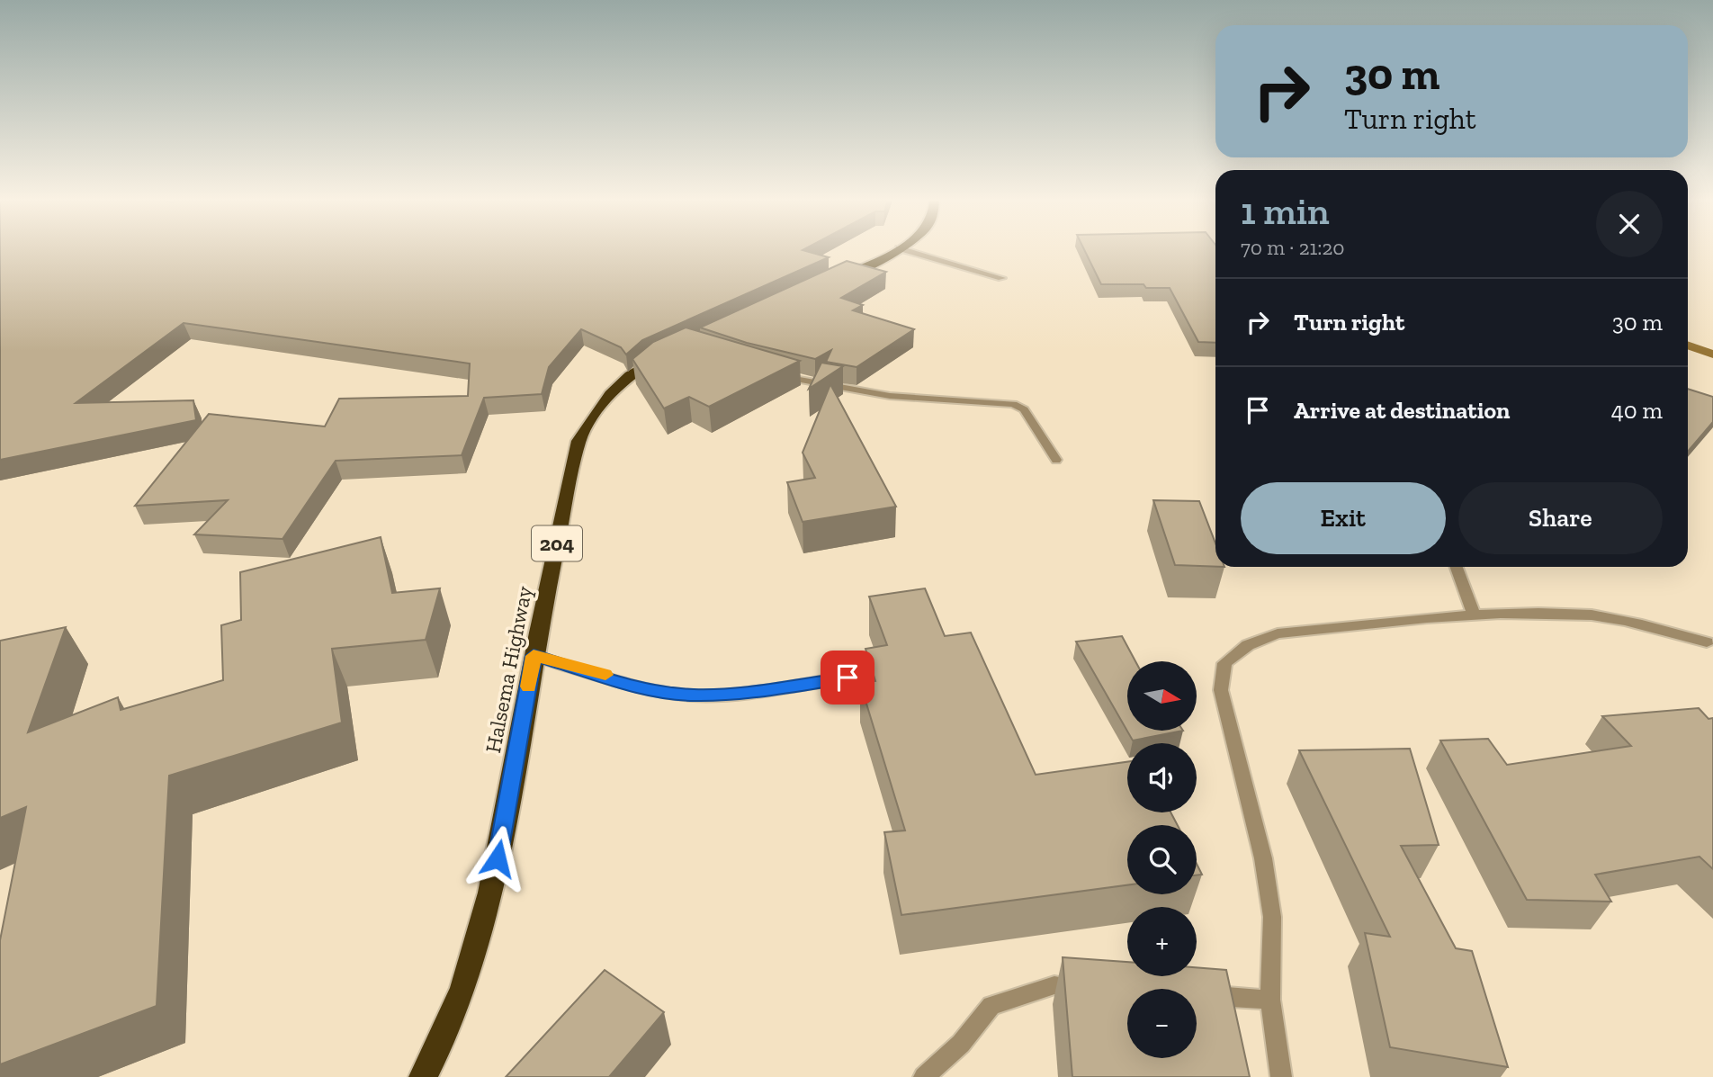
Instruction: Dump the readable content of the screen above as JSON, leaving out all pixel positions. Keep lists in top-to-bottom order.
{
  "streets": {
    "highway": ["204", "Halsema Highway"]
  },
  "north": "right",
  "page": {
    "turn": ["30 m", "Turn right"],
    "heading": ["1 min", "70 m · 21:20"],
    "list": [
      {
        "name": "Turn right",
        "value": "30 m"
      },
      {
        "name": "Arrive at destination",
        "value": "40 m"
      }
    ],
    "buttons": ["Exit", "Share"],
    "map_buttons": ["+", "−"]
  }
}
